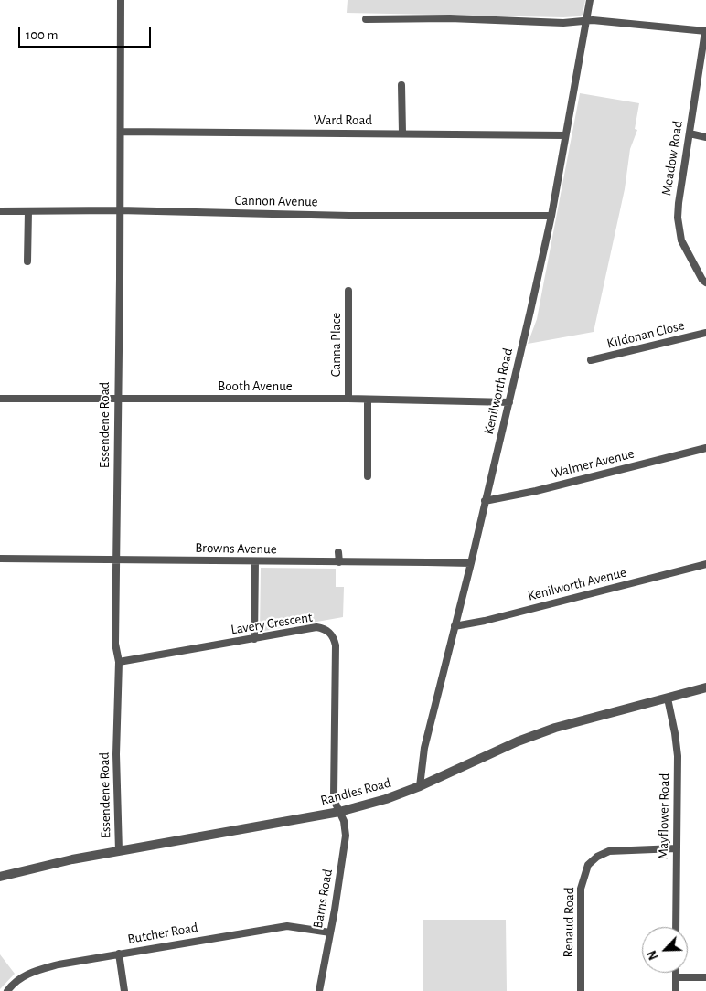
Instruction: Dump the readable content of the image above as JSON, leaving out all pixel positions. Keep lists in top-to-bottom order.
{
  "streets": {
    "street": [
      "Ward Road",
      "Meadow Road",
      "Cannon Avenue",
      "Kildonan Close",
      "Canna Place",
      "Booth Avenue",
      "Kenilworth Road",
      "Essendene Road",
      "Walmer Avenue",
      "Browns Avenue",
      "Kenilworth Avenue",
      "Lavery Crescent",
      "Randles Road",
      "Mayflower Road",
      "Barns Road",
      "Renaud Road",
      "Butcher Road"
    ]
  },
  "crossings": [
    ["Ward Road", "Kenilworth Road"],
    ["Ward Road", "Essendene Road"],
    ["Cannon Avenue", "Kenilworth Road"],
    ["Cannon Avenue", "Essendene Road"],
    ["Canna Place", "Booth Avenue"],
    ["Booth Avenue", "Kenilworth Road"],
    ["Booth Avenue", "Essendene Road"],
    ["Kenilworth Road", "Walmer Avenue"],
    ["Kenilworth Road", "Browns Avenue"],
    ["Kenilworth Road", "Kenilworth Avenue"],
    ["Kenilworth Road", "Randles Road"],
    ["Essendene Road", "Browns Avenue"],
    ["Essendene Road", "Lavery Crescent"],
    ["Essendene Road", "Randles Road"],
    ["Lavery Crescent", "Randles Road"],
    ["Lavery Crescent", "Barns Road"],
    ["Randles Road", "Mayflower Road"],
    ["Randles Road", "Barns Road"],
    ["Mayflower Road", "Renaud Road"],
    ["Barns Road", "Butcher Road"]
  ],
  "scale_bar": "100 m",
  "north": "bottom left"
}
